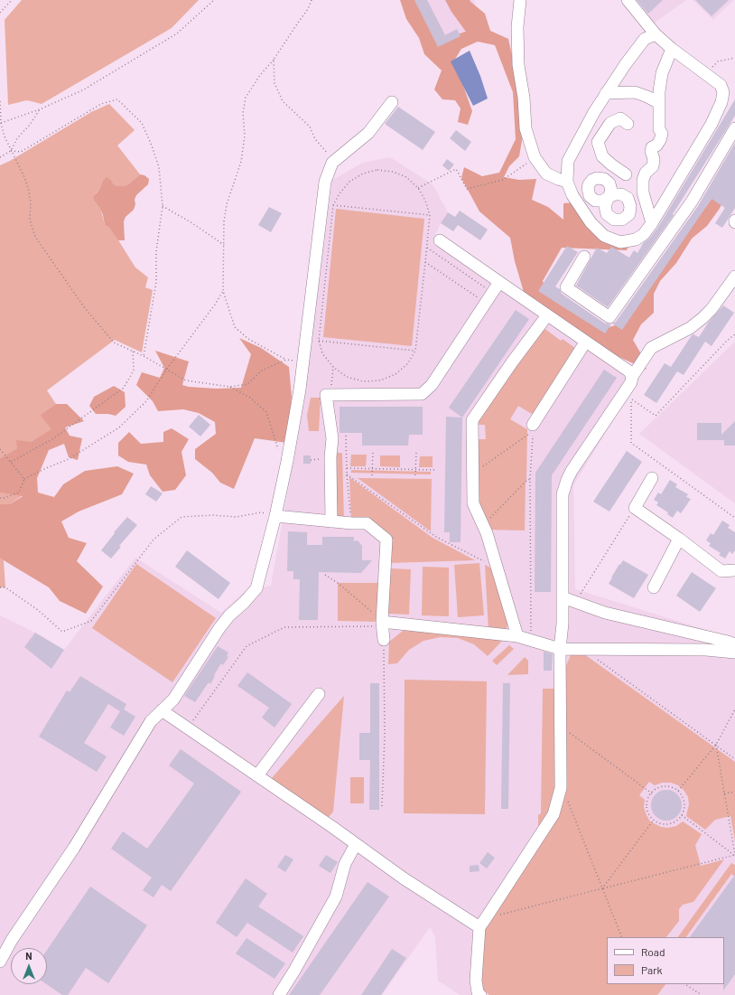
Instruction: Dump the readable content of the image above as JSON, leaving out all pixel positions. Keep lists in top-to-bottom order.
{
  "legend": ["Road", "Park"],
  "north": "top"
}
